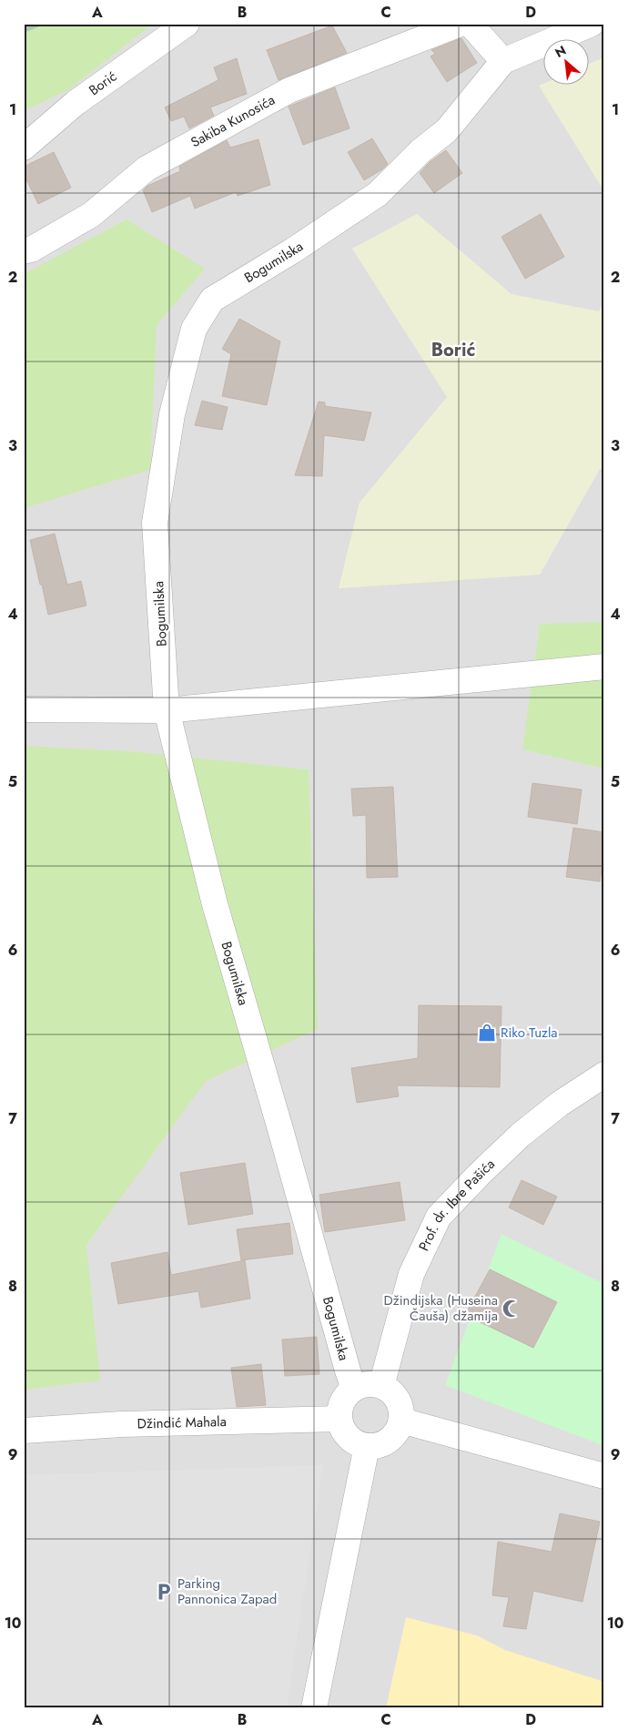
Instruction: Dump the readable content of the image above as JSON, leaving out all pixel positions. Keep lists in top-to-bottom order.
{
  "streets": {
    "street": [
      "Borić",
      "Sakiba Kunosića",
      "Bogumilska",
      "Prof. dr. Ibre Pašića",
      "Džindić Mahala"
    ]
  },
  "crossings": [
    ["Bogumilska", "Prof. dr. Ibre Pašića"],
    ["Bogumilska", "Džindić Mahala"],
    ["Prof. dr. Ibre Pašića", "Džindić Mahala"]
  ],
  "districts": ["Borić"],
  "places": {
    "shop": ["Riko Tuzla"],
    "mosque": ["Džindijska (Huseina Čauša) džamija"],
    "parking": ["Parking Pannonica Zapad"]
  },
  "north": "top left",
  "grid": {
    "columns": [
      "A",
      "B",
      "C",
      "D"
    ],
    "rows": [
      "1",
      "2",
      "3",
      "4",
      "5",
      "6",
      "7",
      "8",
      "9",
      "10"
    ]
  }
}
